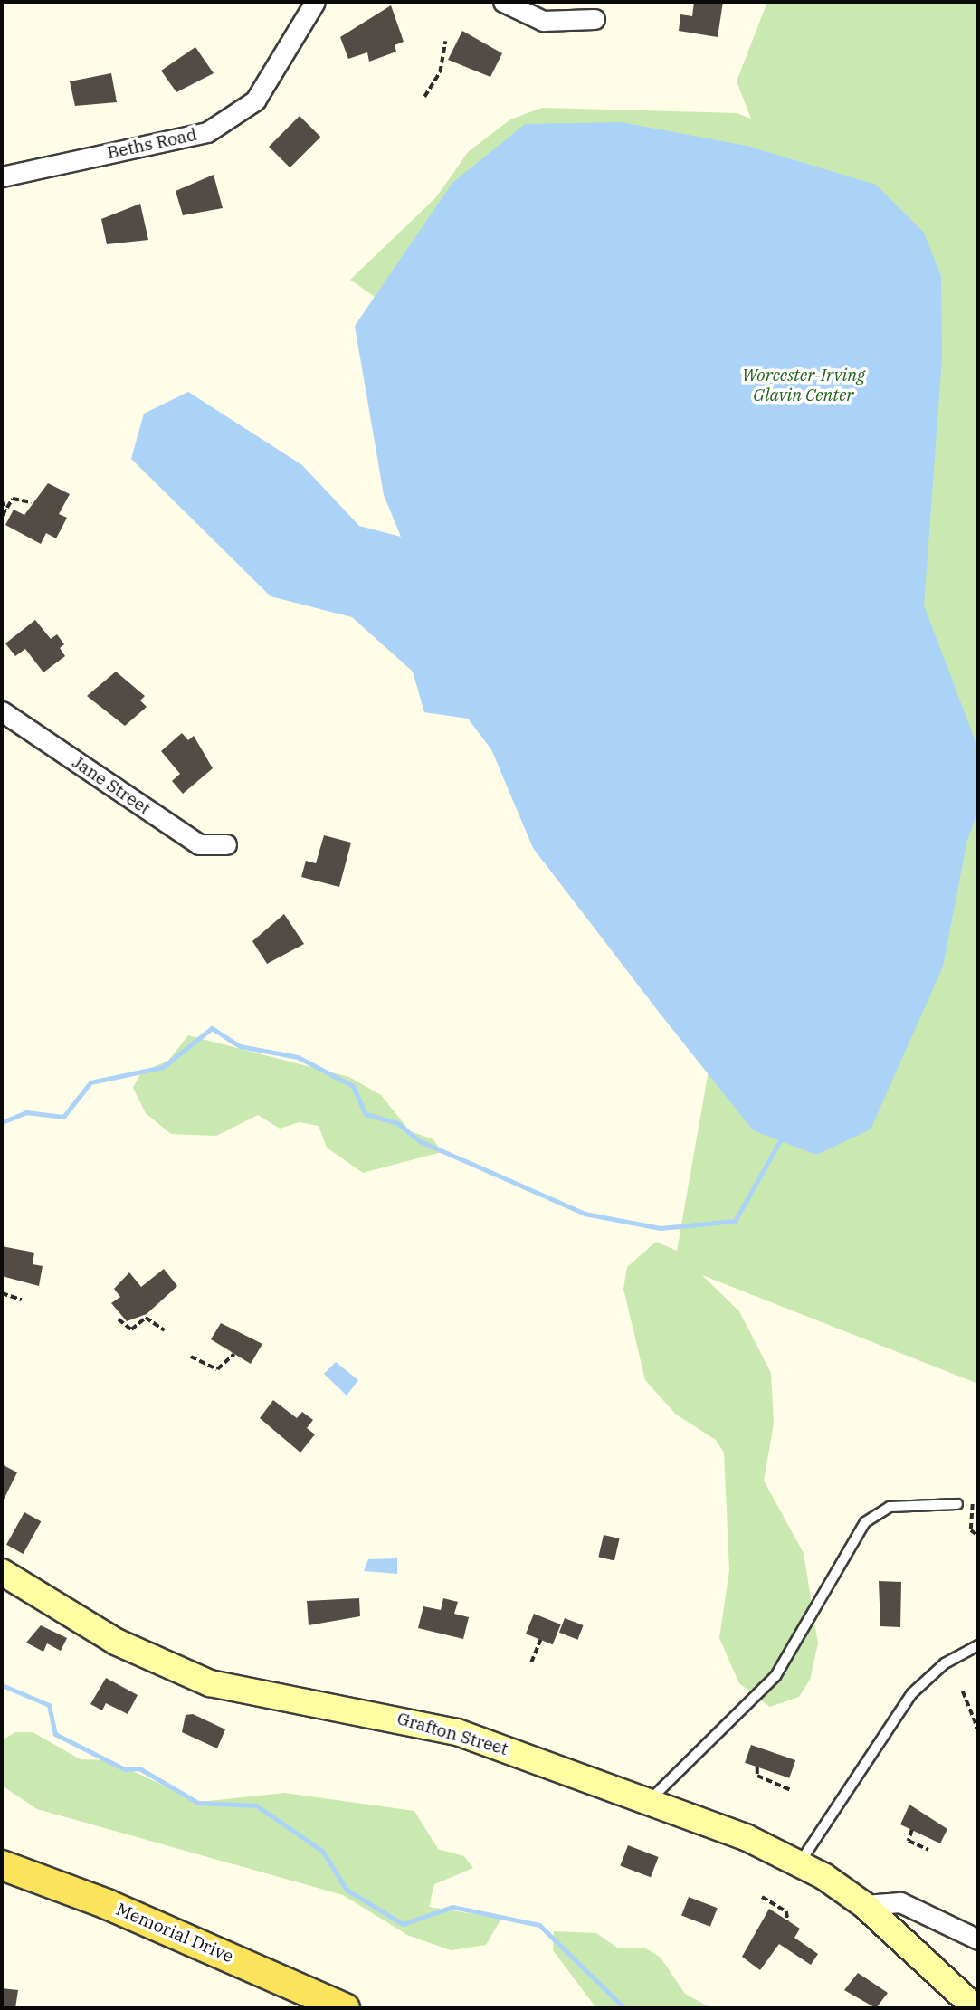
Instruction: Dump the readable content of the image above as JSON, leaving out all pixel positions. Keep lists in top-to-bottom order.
{
  "streets": {
    "main road": ["Memorial Drive"],
    "street": ["Beths Road", "Jane Street", "Grafton Street"]
  },
  "parks": ["Worcester-Irving Glavin Center"]
}
